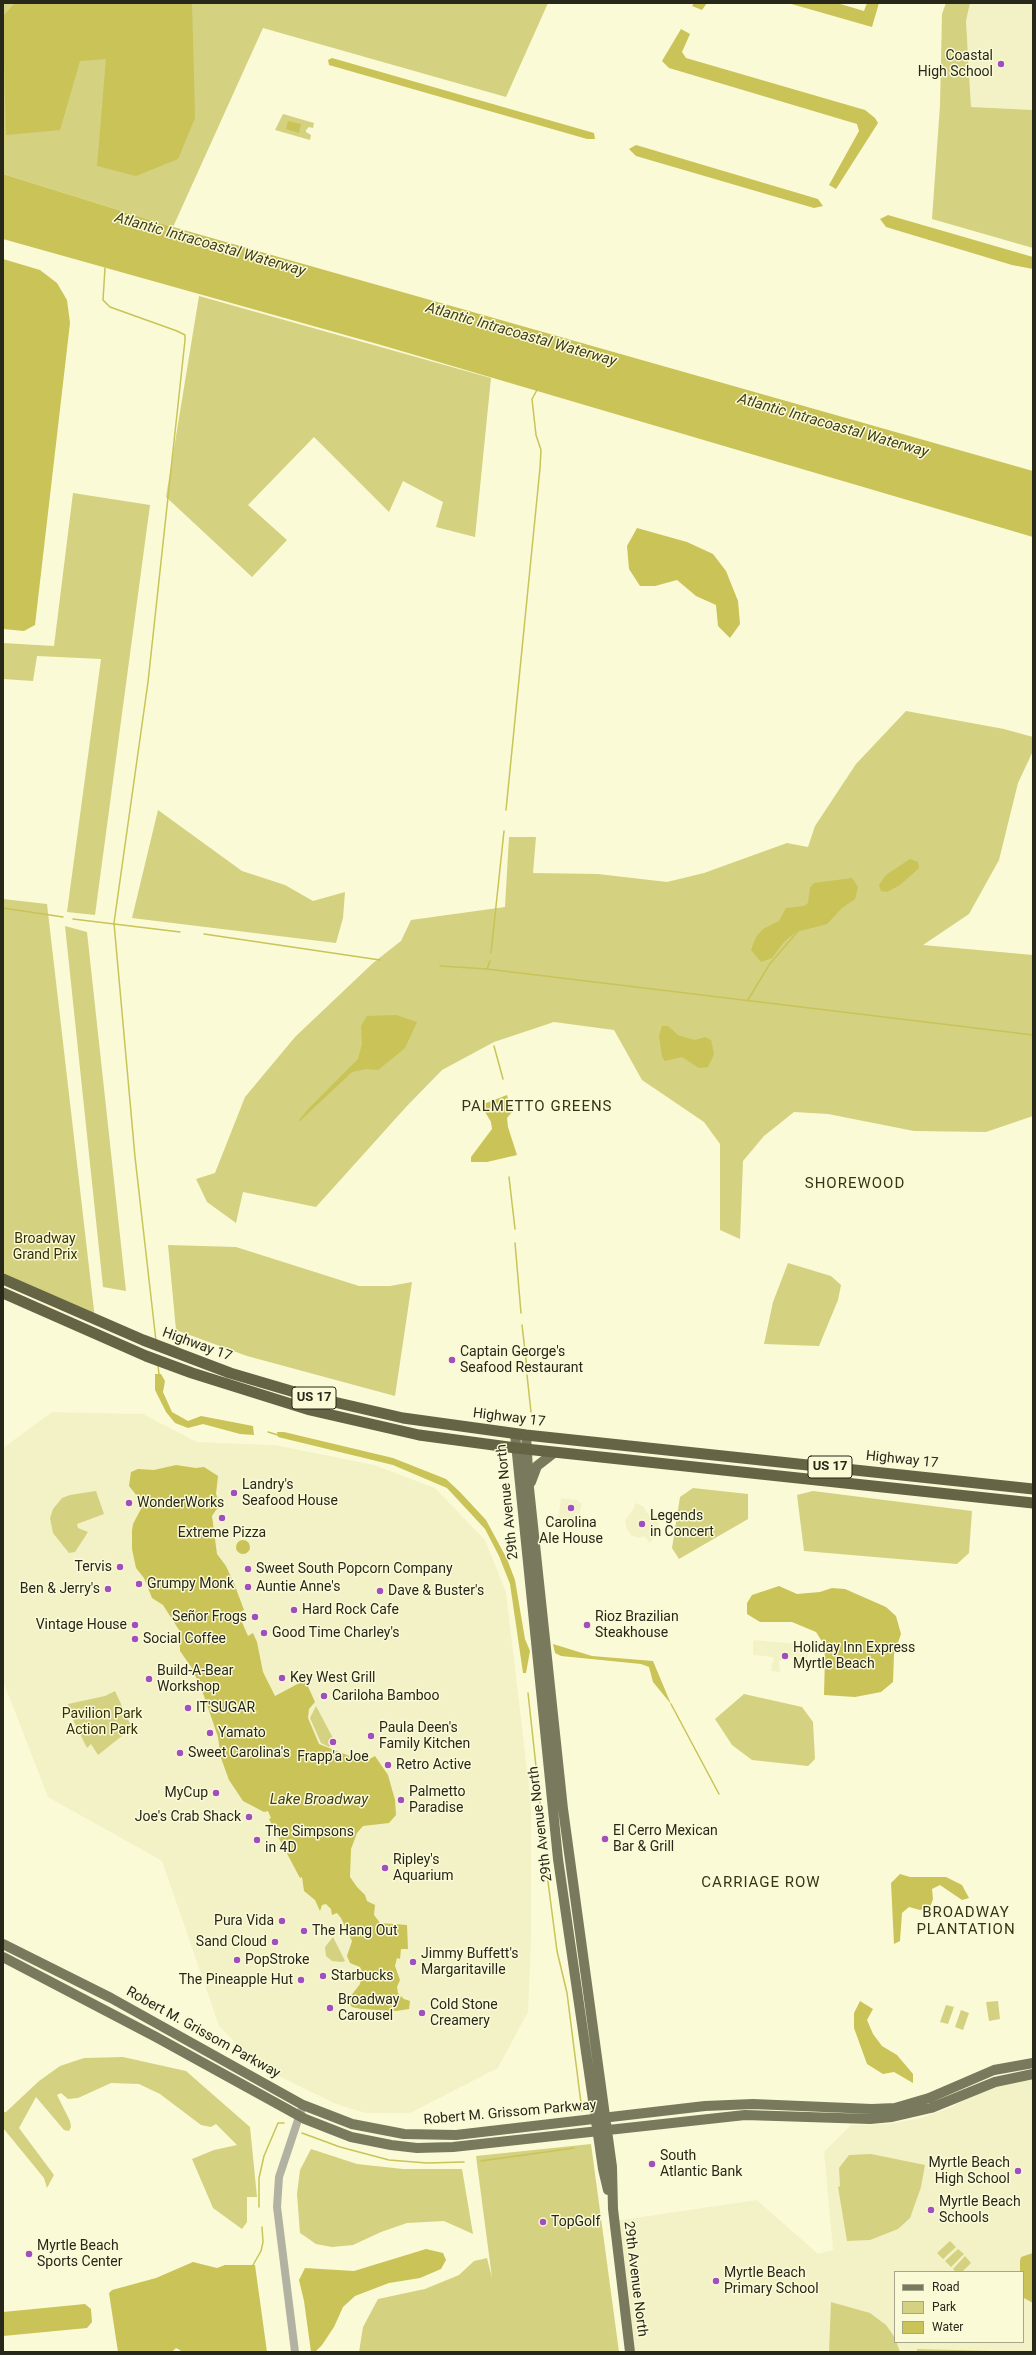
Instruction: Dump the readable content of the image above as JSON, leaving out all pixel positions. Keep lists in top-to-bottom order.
{
  "streets": {
    "highway": ["Highway 17", "US 17"],
    "main road": ["29th Avenue North", "Robert M. Grissom Parkway"]
  },
  "crossings": [
    ["Highway 17", "29th Avenue North"],
    ["29th Avenue North", "Robert M. Grissom Parkway"]
  ],
  "districts": [
    "PALMETTO GREENS",
    "SHOREWOOD",
    "CARRIAGE ROW",
    "BROADWAY PLANTATION"
  ],
  "water": ["Atlantic Intracoastal Waterway", "Lake Broadway"],
  "parks": ["Broadway Grand Prix", "Pavilion Park Action Park"],
  "places": [
    "Coastal High School",
    "Captain George's Seafood Restaurant",
    "Landry's Seafood House",
    "WonderWorks",
    "Carolina Ale House",
    "Extreme Pizza",
    "Legends in Concert",
    "Tervis",
    "Sweet South Popcorn Company",
    "Grumpy Monk",
    "Auntie Anne's",
    "Ben & Jerry's",
    "Dave & Buster's",
    "Hard Rock Cafe",
    "Señor Frogs",
    "Vintage House",
    "Rioz Brazilian Steakhouse",
    "Good Time Charley's",
    "Social Coffee",
    "Holiday Inn Express Myrtle Beach",
    "Key West Grill",
    "Build-A-Bear Workshop",
    "Cariloha Bamboo",
    "IT'SUGAR",
    "Yamato",
    "Paula Deen's Family Kitchen",
    "Frapp'a Joe",
    "Sweet Carolina's",
    "Retro Active",
    "MyCup",
    "Palmetto Paradise",
    "Joe's Crab Shack",
    "El Cerro Mexican Bar & Grill",
    "The Simpsons in 4D",
    "Ripley's Aquarium",
    "Pura Vida",
    "The Hang Out",
    "Sand Cloud",
    "PopStroke",
    "Jimmy Buffett's Margaritaville",
    "Starbucks",
    "The Pineapple Hut",
    "Broadway Carousel",
    "Cold Stone Creamery",
    "South Atlantic Bank",
    "Myrtle Beach High School",
    "Myrtle Beach Schools",
    "TopGolf",
    "Myrtle Beach Sports Center",
    "Myrtle Beach Primary School"
  ],
  "legend": ["Road", "Park", "Water"]
}
